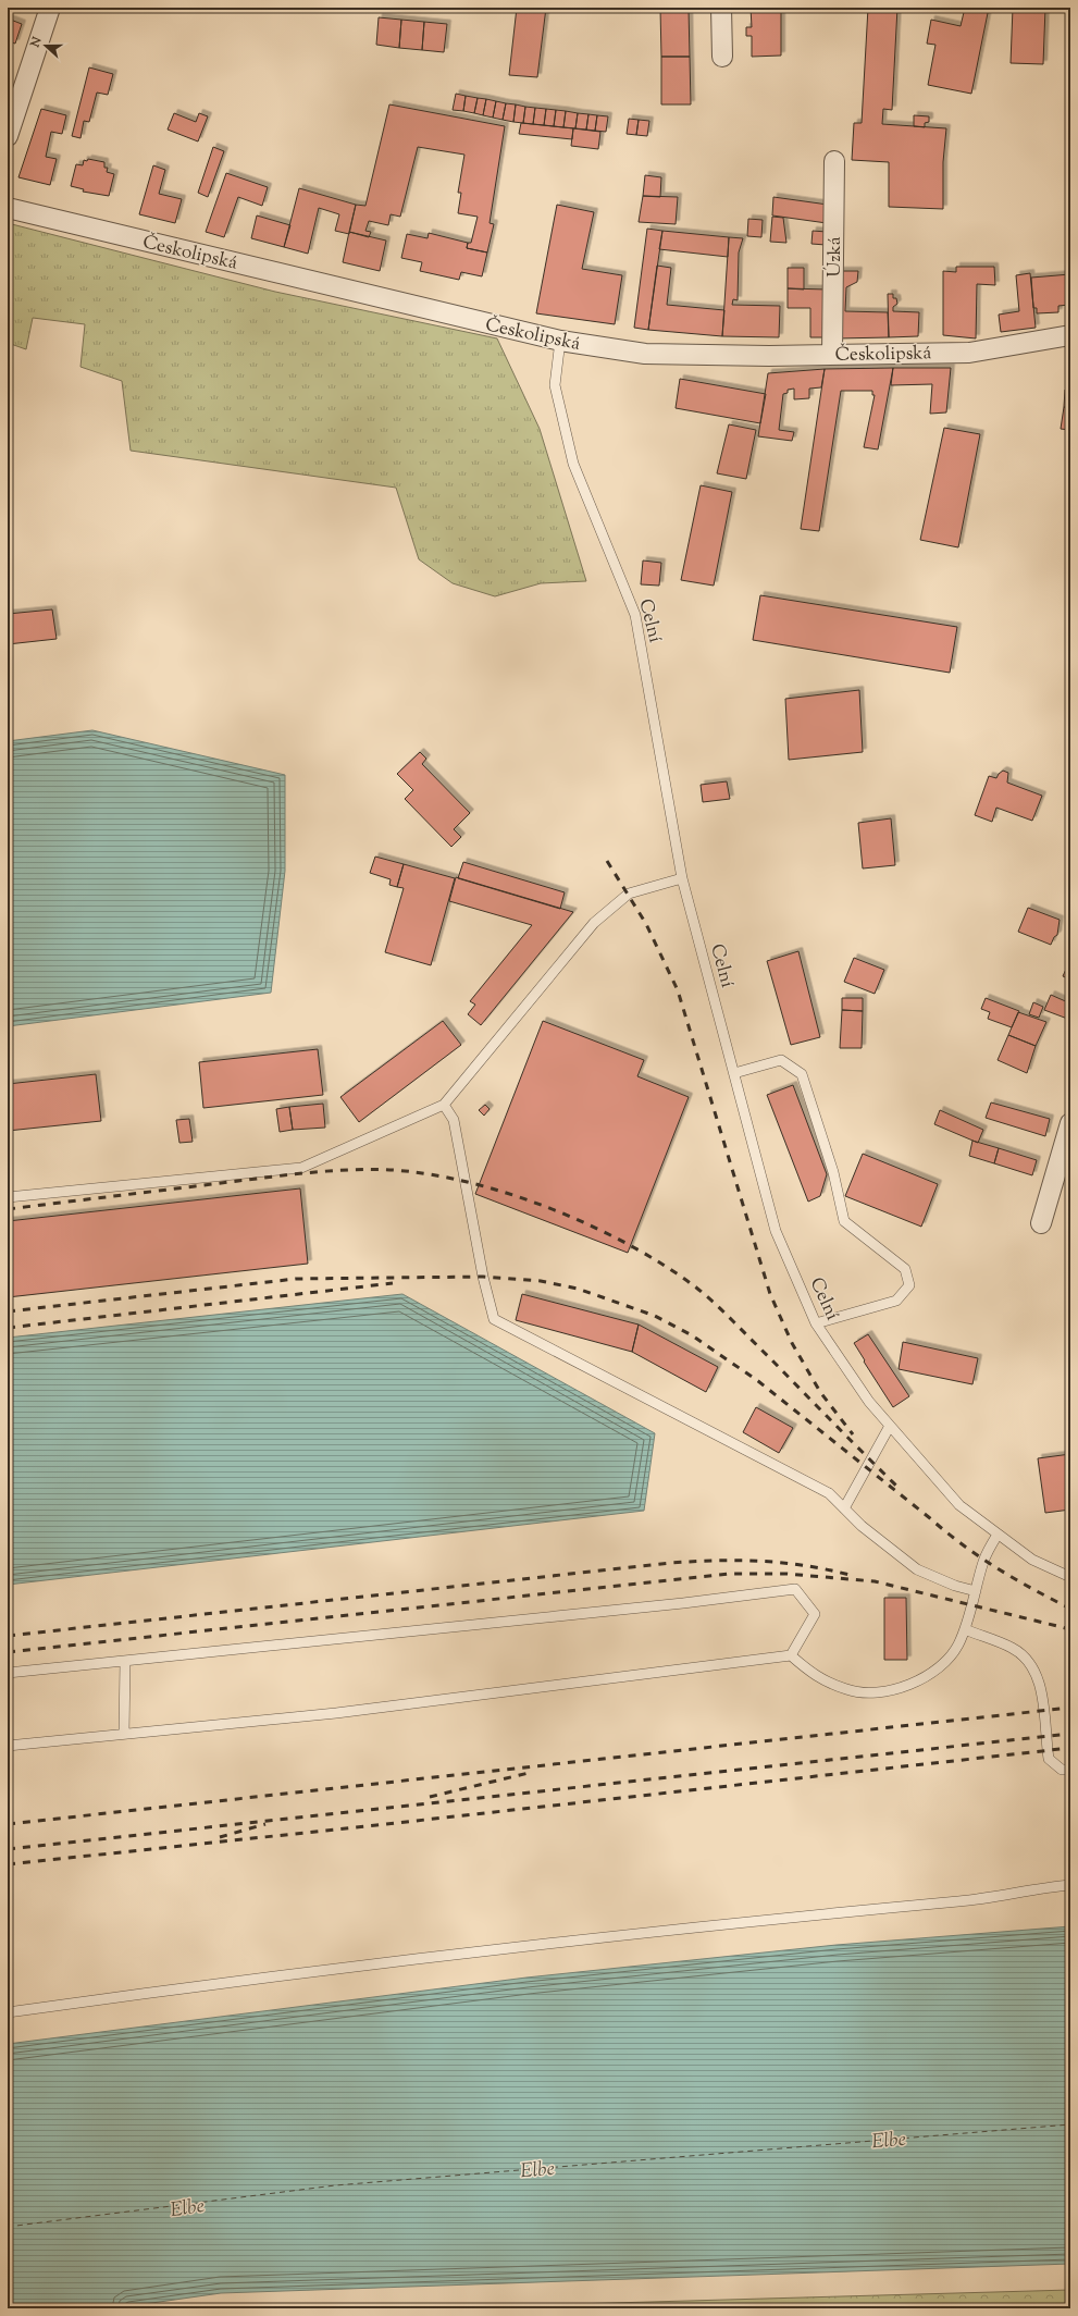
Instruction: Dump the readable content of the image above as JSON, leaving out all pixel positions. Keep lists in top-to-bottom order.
{
  "streets": {
    "street": ["Českolipská", "Úzká"],
    "lane": ["Celní"]
  },
  "crossings": [
    ["Českolipská", "Úzká"],
    ["Českolipská", "Celní"]
  ],
  "water": ["Elbe"],
  "north": "left"
}
